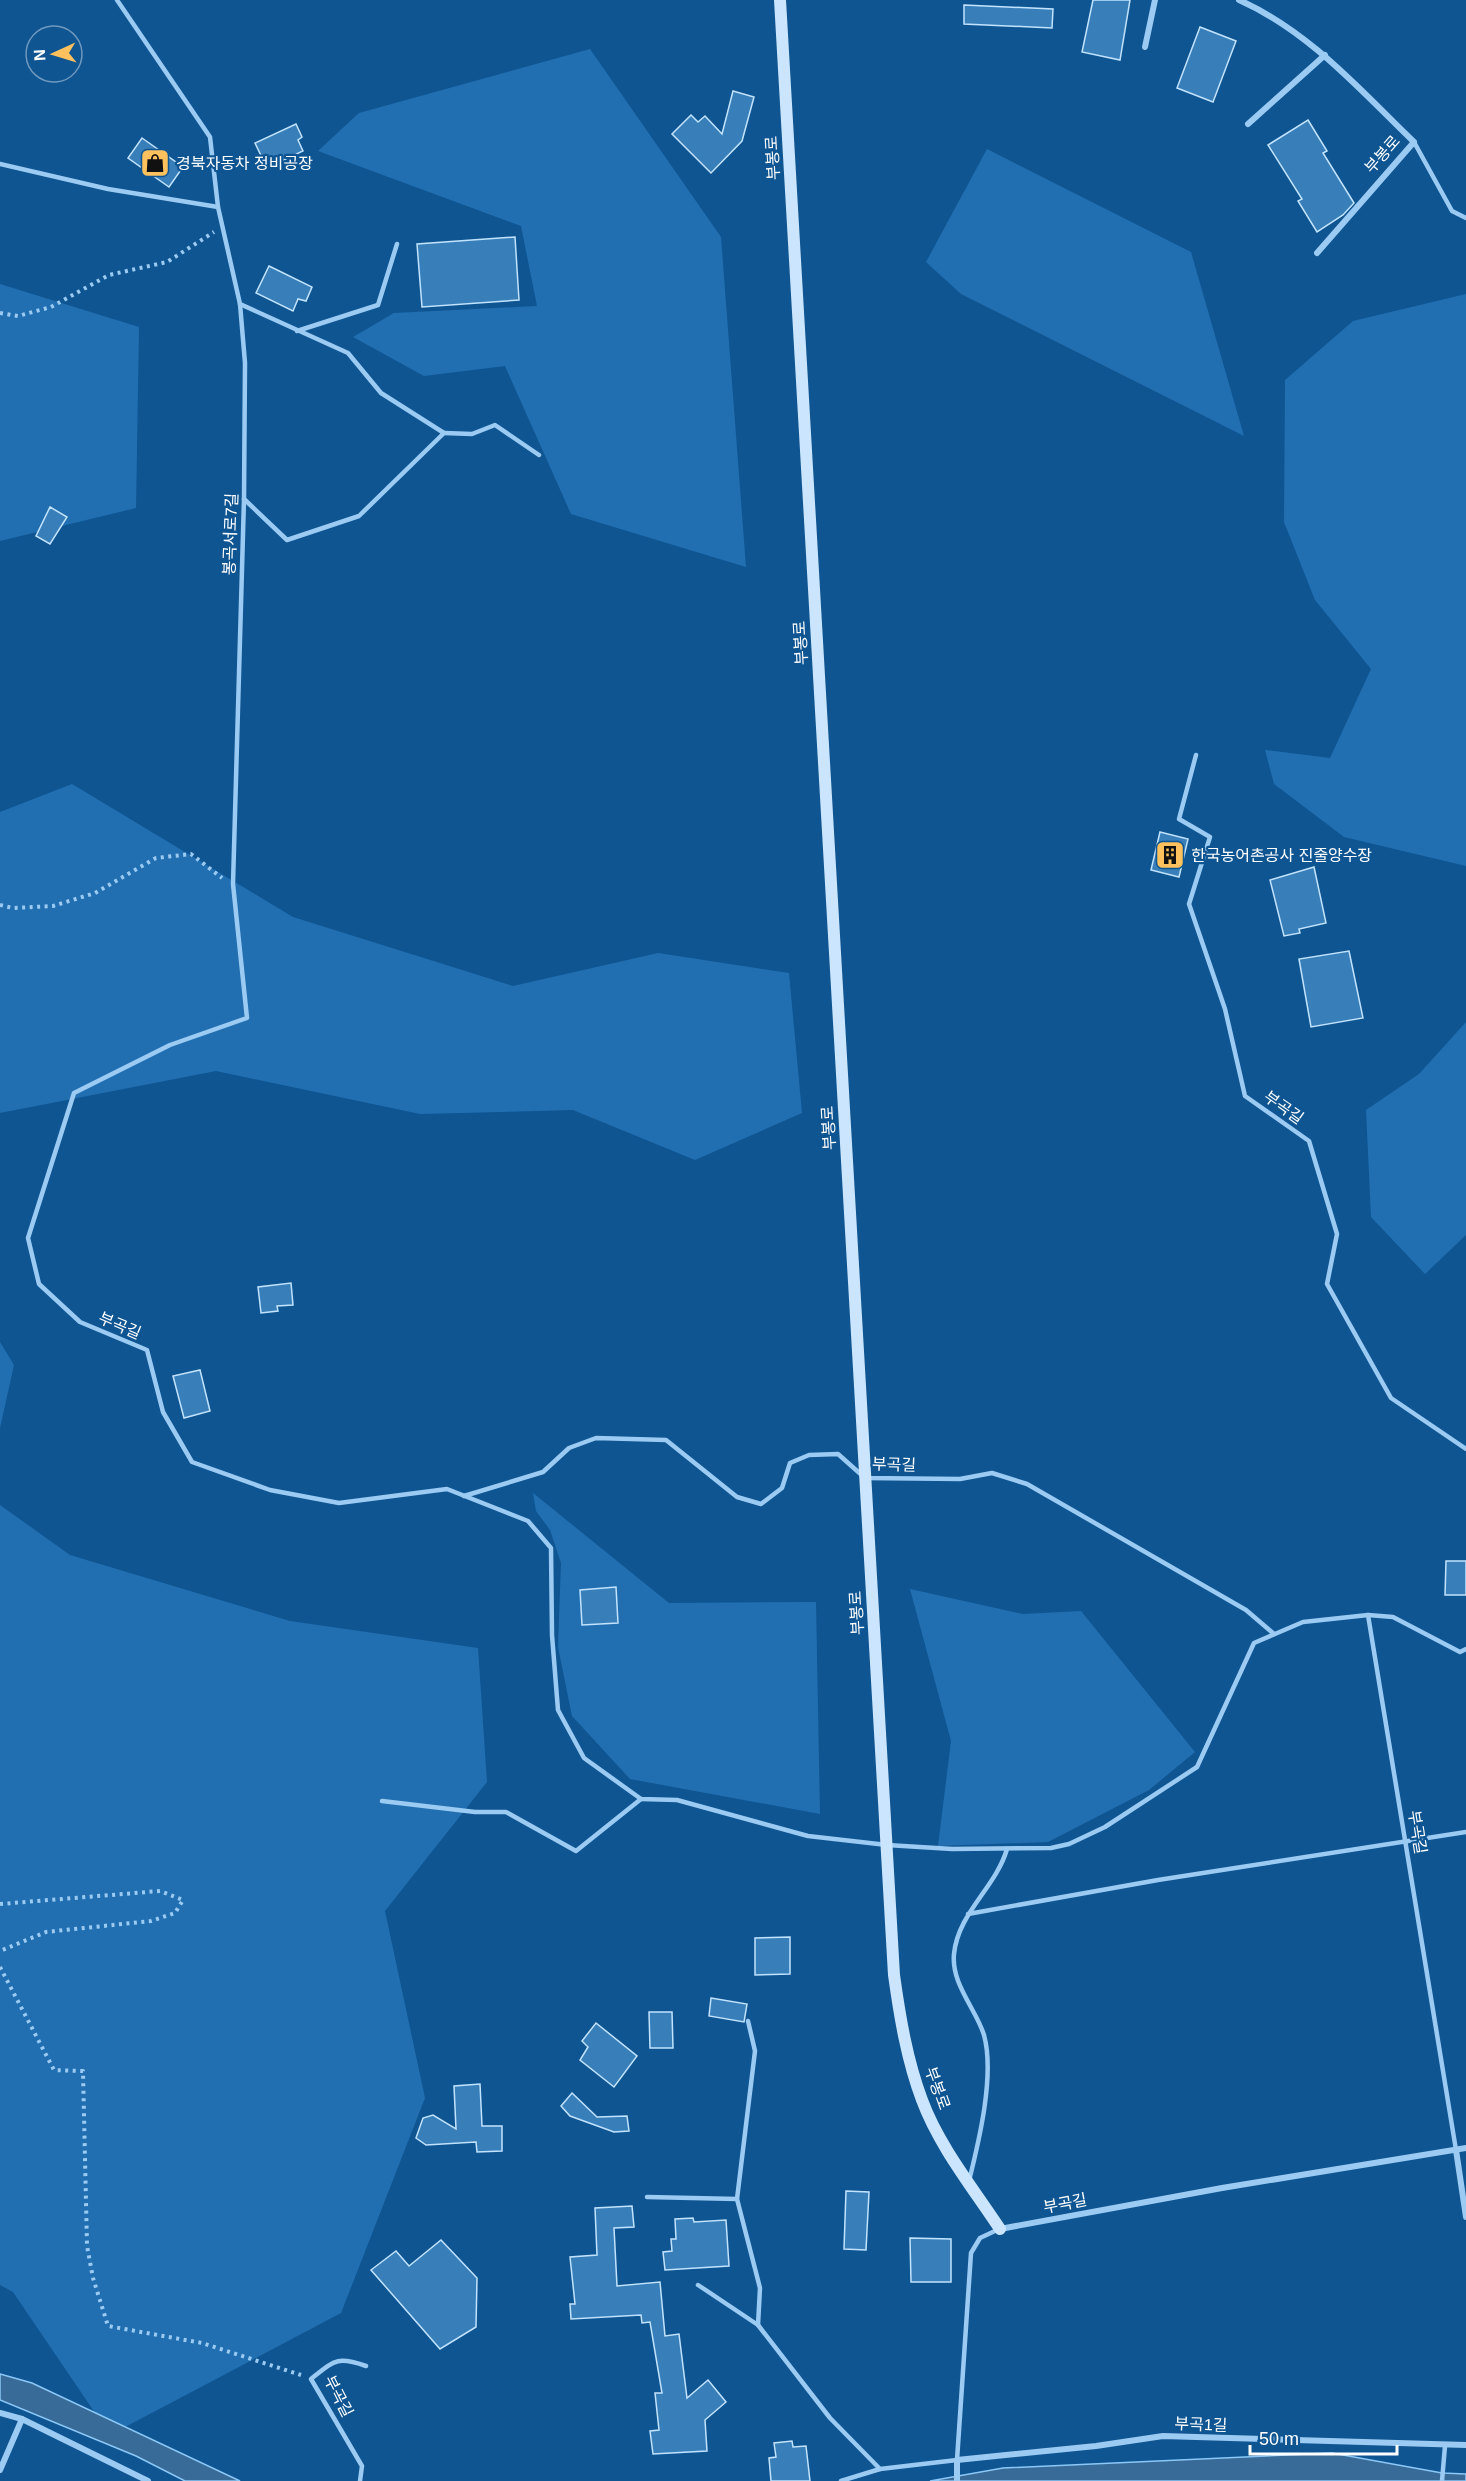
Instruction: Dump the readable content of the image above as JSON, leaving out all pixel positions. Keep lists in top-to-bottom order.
{
  "streets": {
    "street": ["부봉로", "부곡길", "부곡1길"],
    "lane": ["봉곡서로7길"]
  },
  "crossings": [
    ["부봉로", "부곡길"],
    ["봉곡서로7길", "부곡길"],
    ["부곡길", "부곡1길"]
  ],
  "places": {
    "shop": ["경북자동차 정비공장"],
    "building": ["한국농어촌공사 진줄양수장"]
  },
  "scale_bar": "50 m",
  "north": "left"
}
